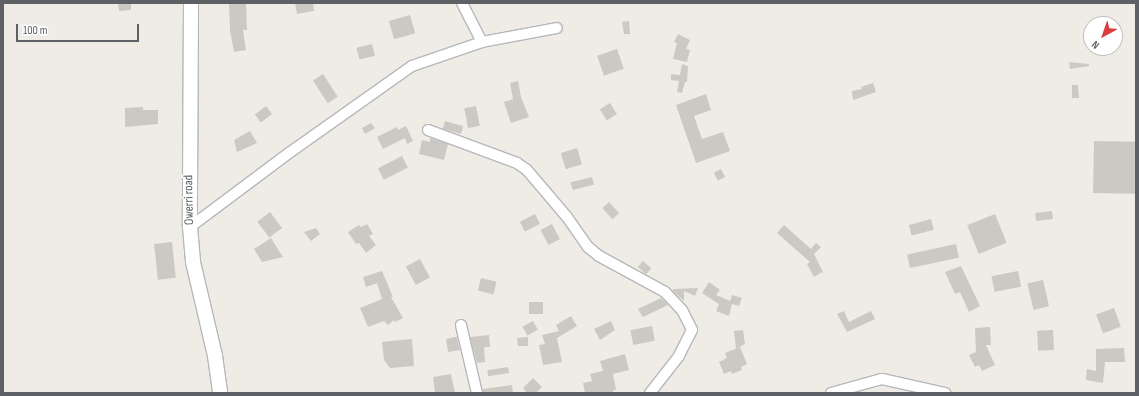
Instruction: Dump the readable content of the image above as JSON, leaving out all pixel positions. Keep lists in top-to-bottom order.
{
  "streets": {
    "main road": ["Owerri road"]
  },
  "scale_bar": "100 m",
  "north": "bottom left"
}
